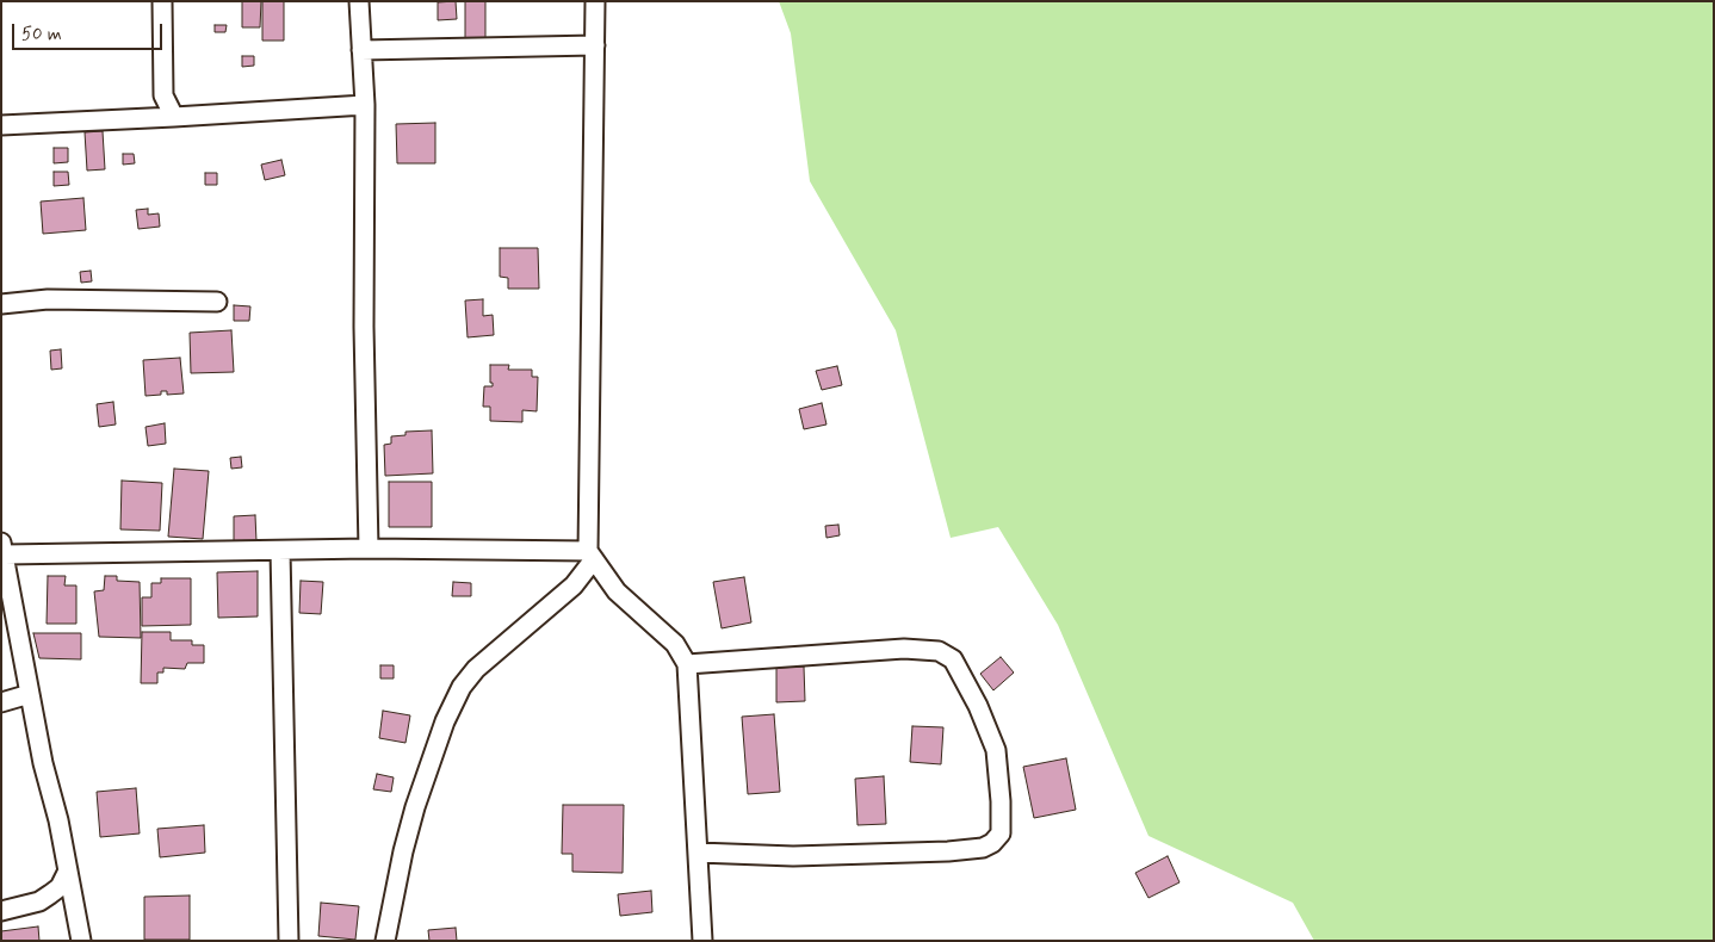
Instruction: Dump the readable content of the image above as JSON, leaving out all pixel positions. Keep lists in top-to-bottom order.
{
  "scale_bar": "50 m"
}
